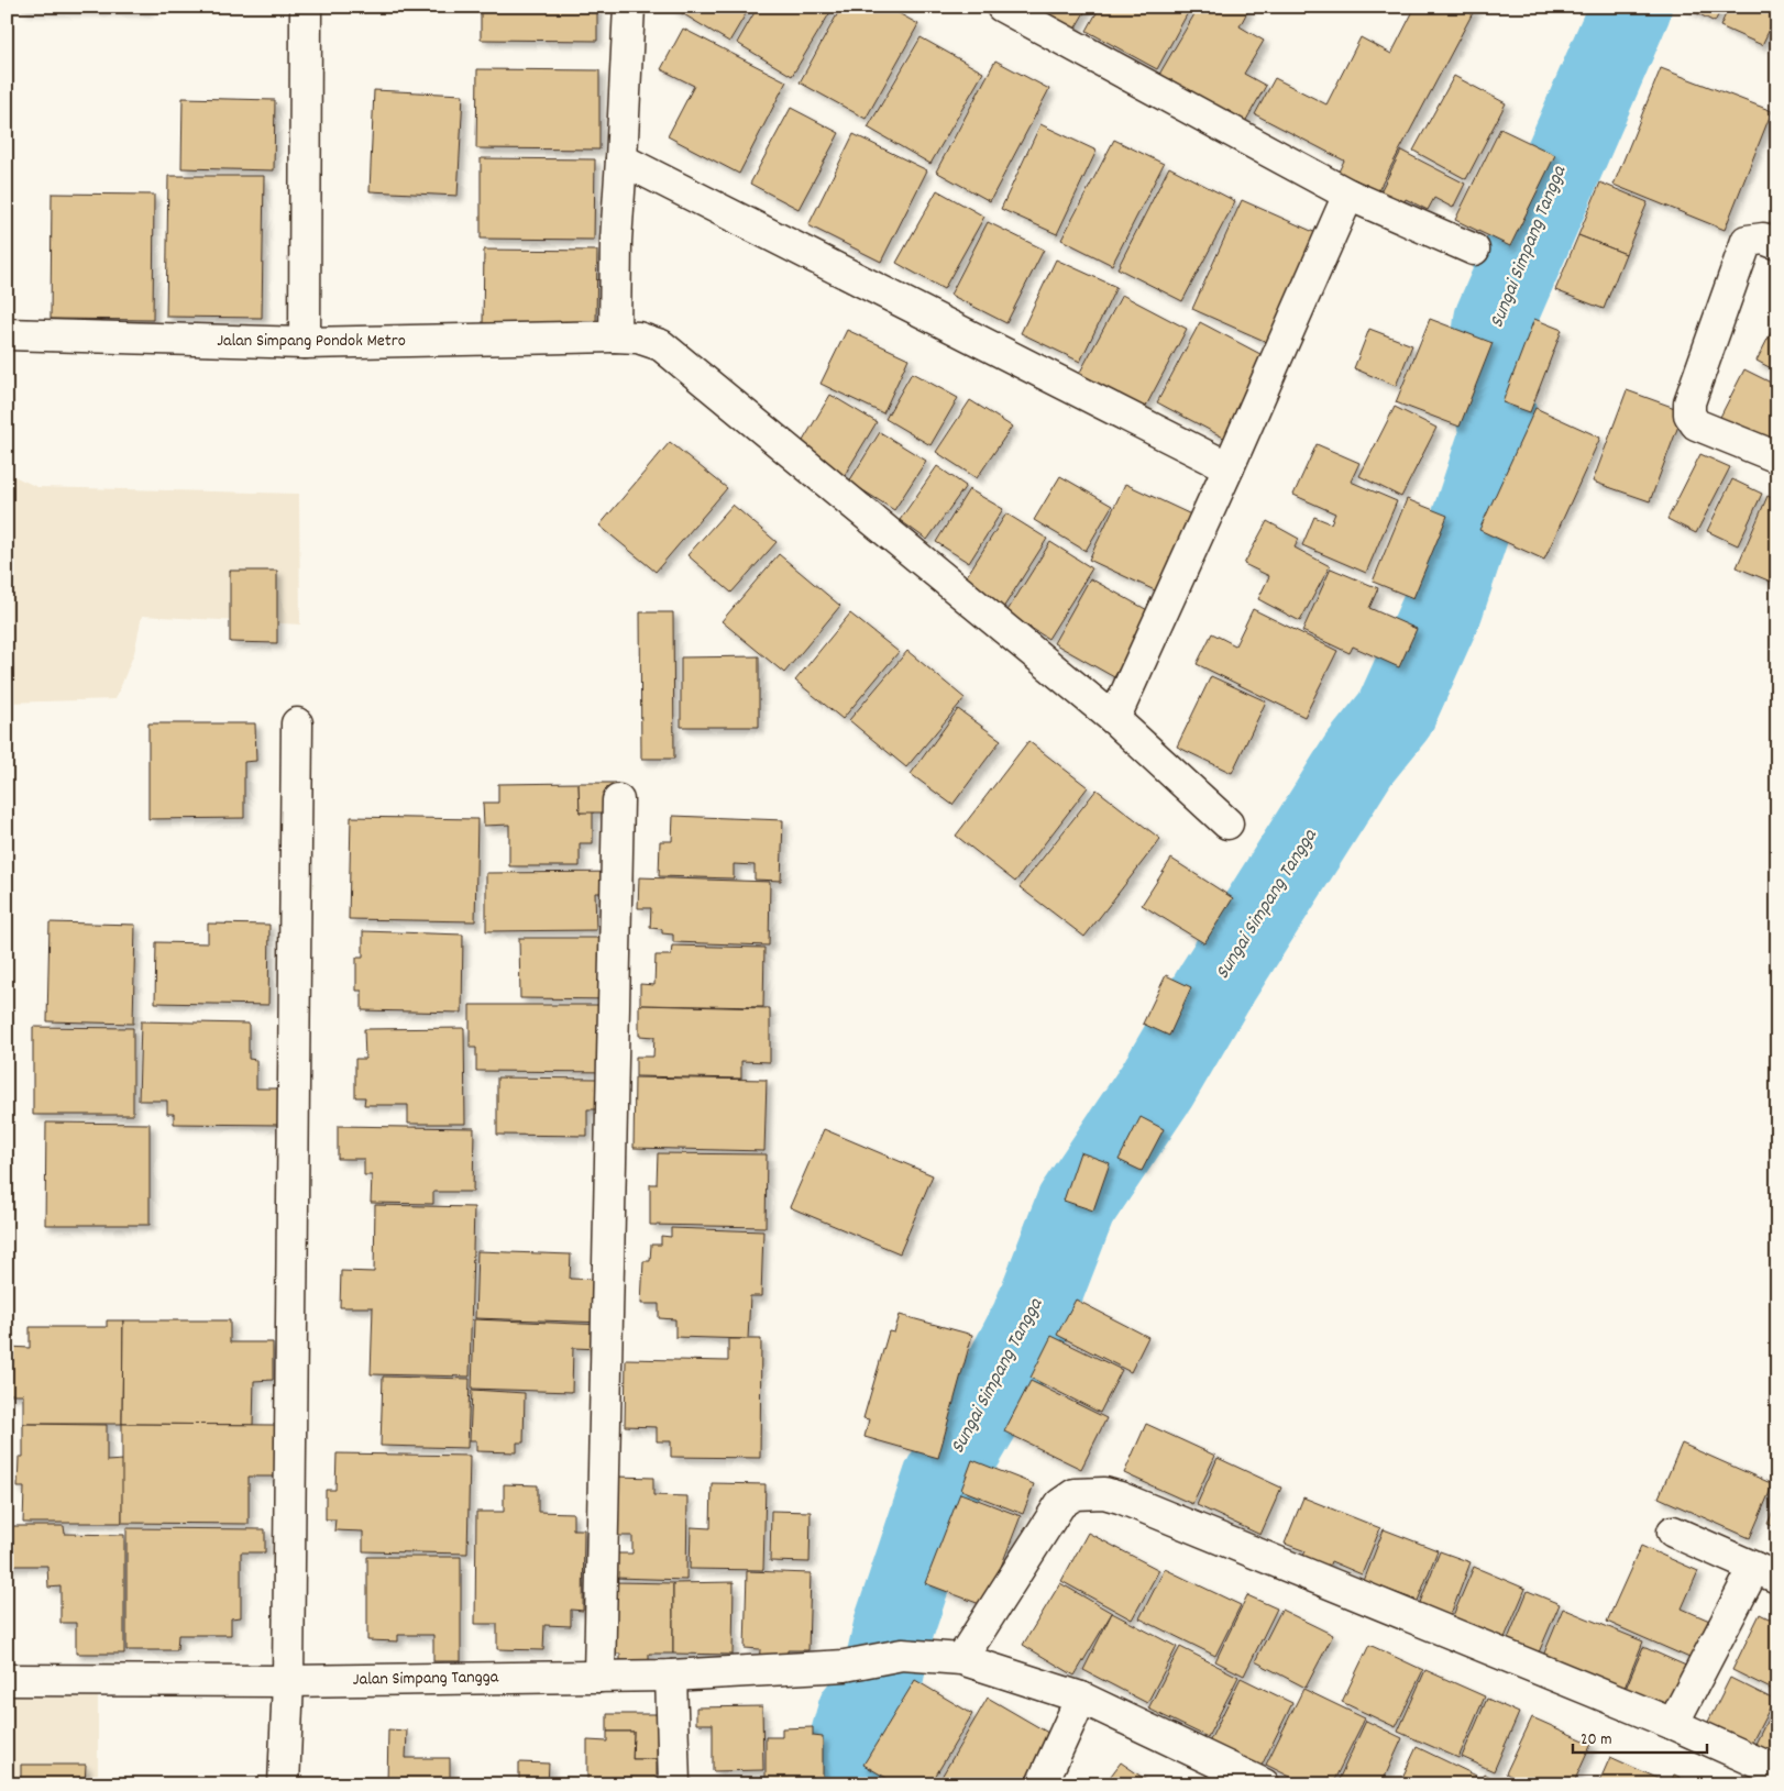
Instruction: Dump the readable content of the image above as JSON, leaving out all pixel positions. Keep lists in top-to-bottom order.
{
  "streets": {
    "street": ["Jalan Simpang Pondok Metro", "Jalan Simpang Tangga"]
  },
  "water": ["Sungai Simpang Tangga"],
  "scale_bar": "20 m"
}
